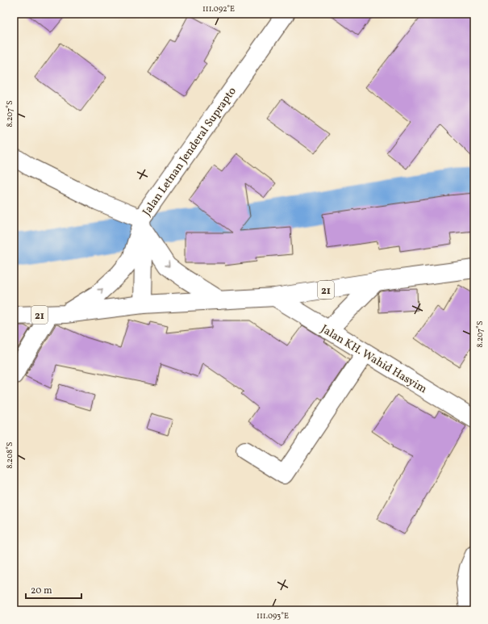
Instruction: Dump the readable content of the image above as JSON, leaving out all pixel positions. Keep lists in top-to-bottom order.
{
  "streets": {
    "main road": ["Jalan Letnan Jenderal Suprapto", "21", "Jalan KH. Wahid Hasyim"]
  },
  "crossings": [
    ["Jalan Letnan Jenderal Suprapto", "21"],
    ["21", "Jalan KH. Wahid Hasyim"]
  ],
  "scale_bar": "20 m",
  "coordinates": [
    "111.092°E",
    "8.207°S",
    "8.208°S",
    "111.093°E"
  ]
}
